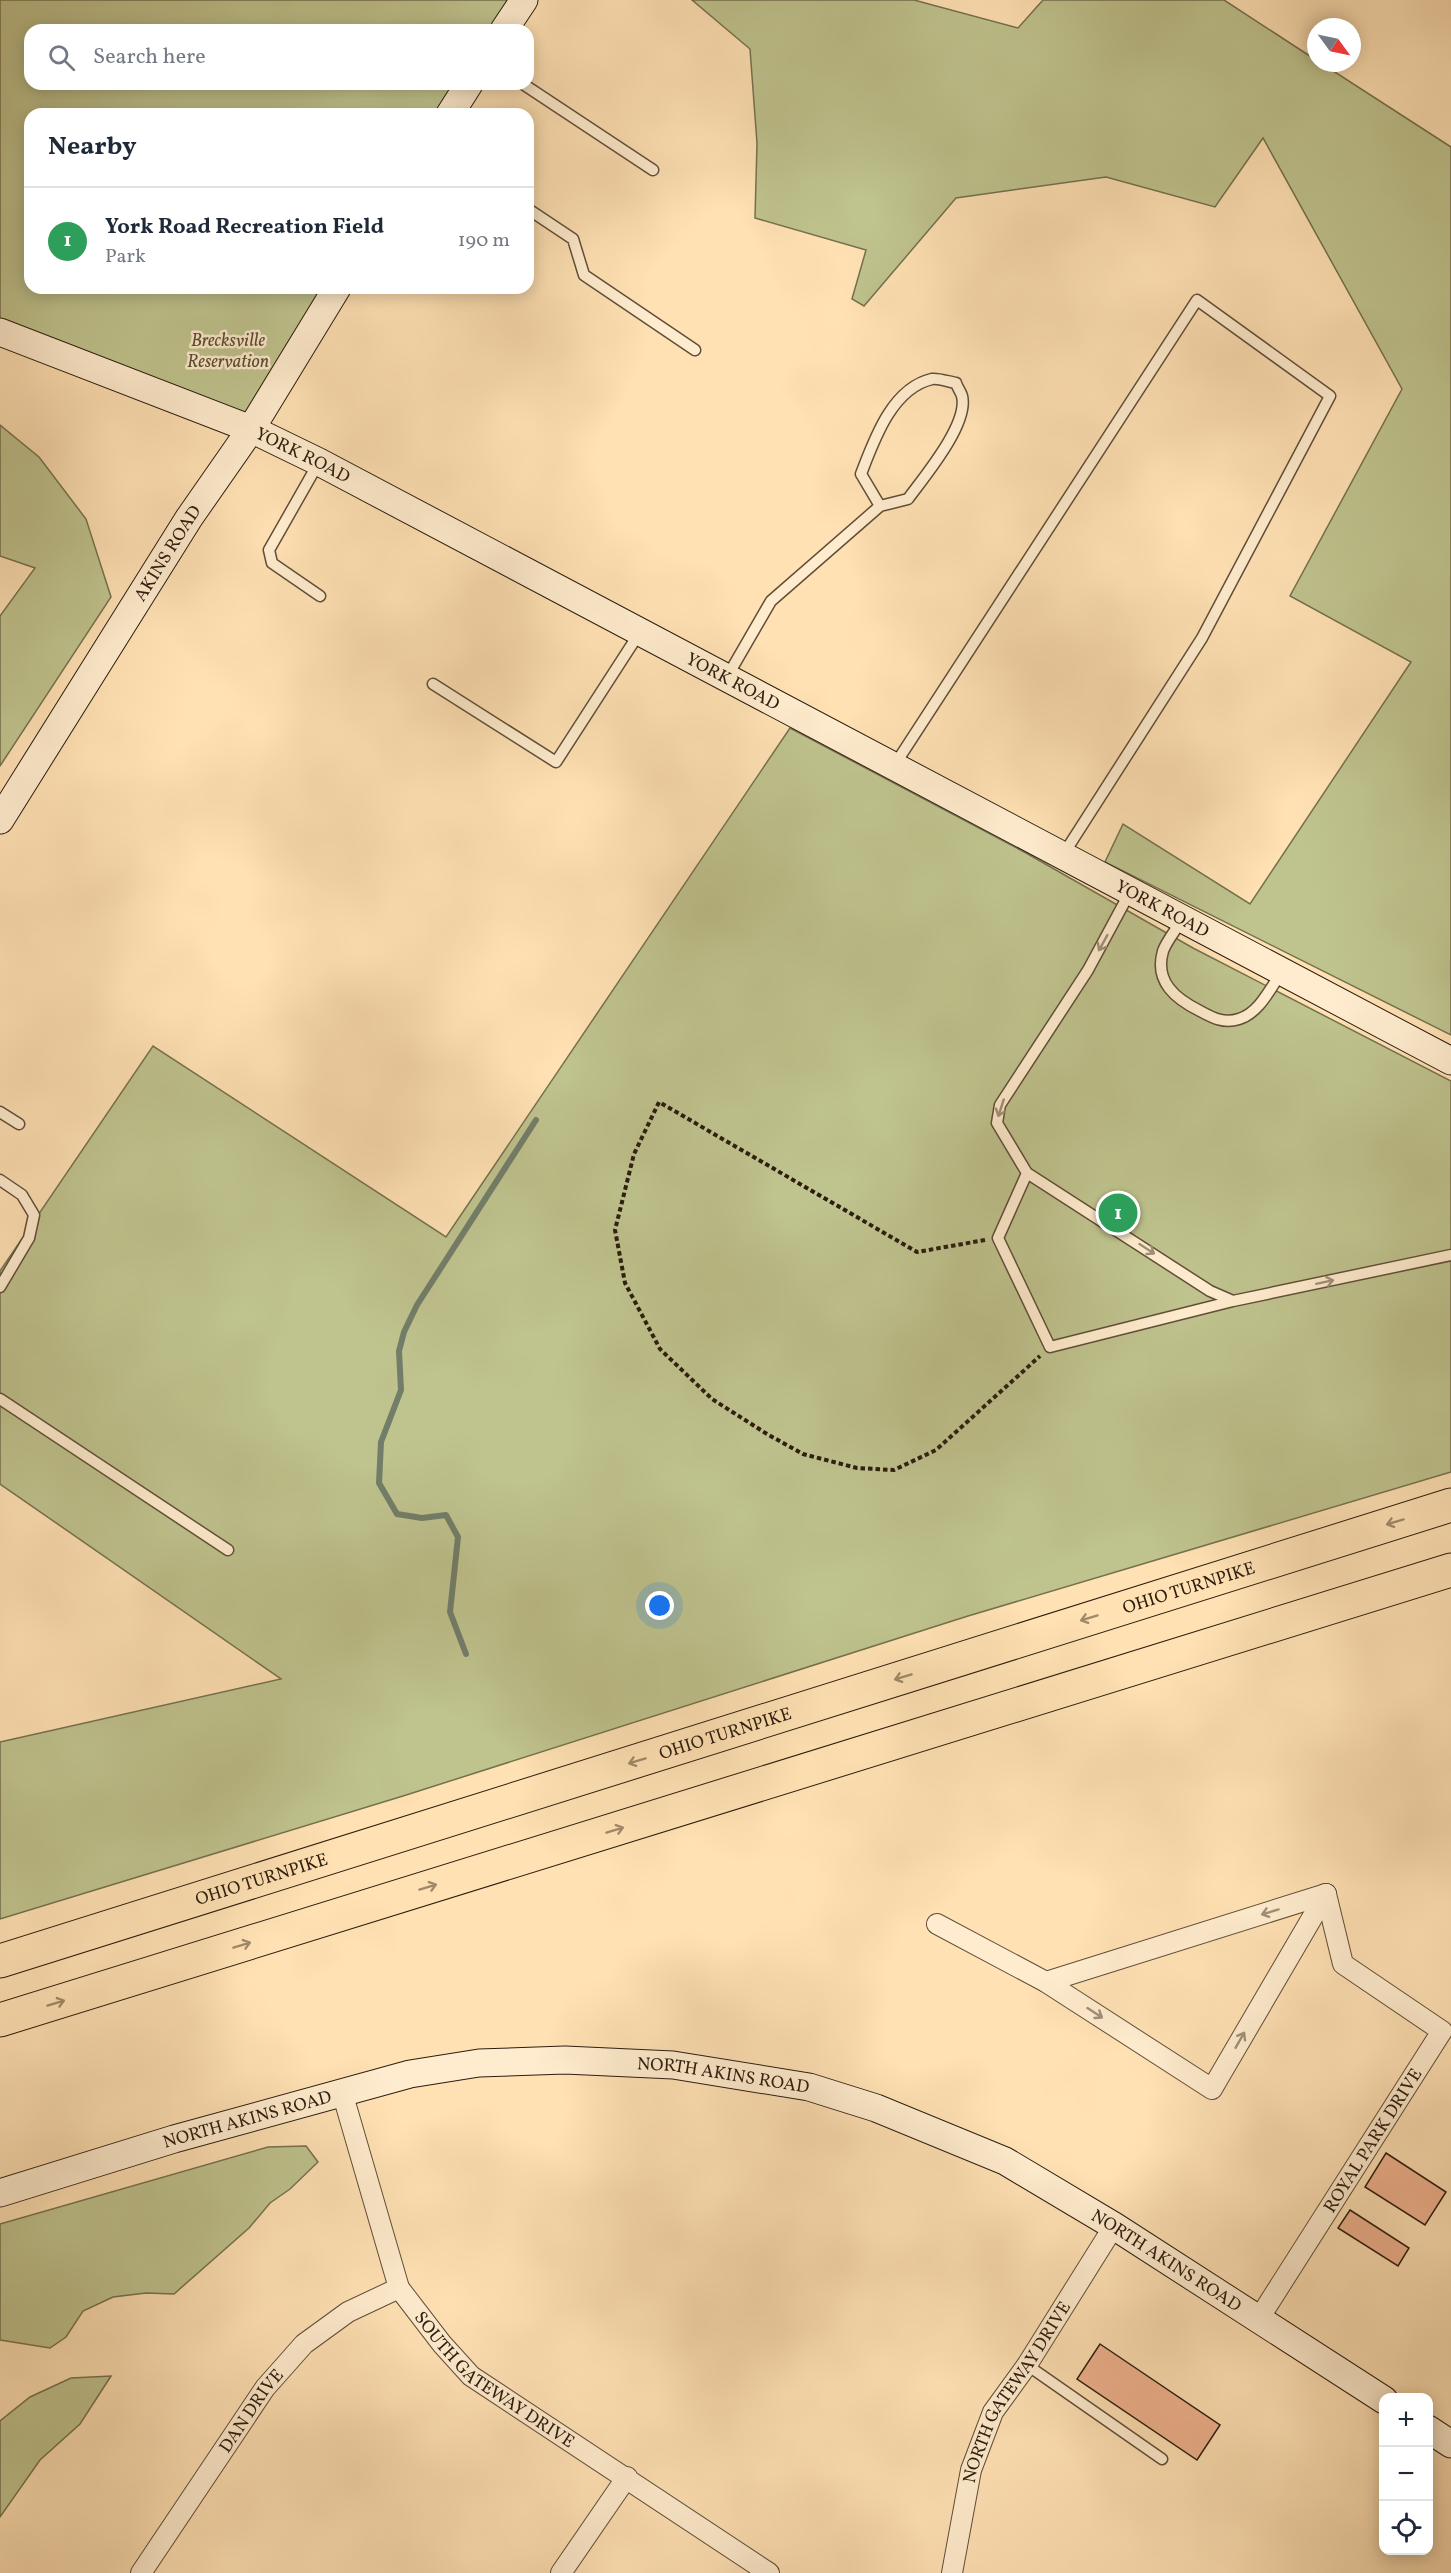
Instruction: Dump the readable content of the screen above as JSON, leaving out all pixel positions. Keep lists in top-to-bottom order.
{
  "streets": {
    "highway": ["OHIO TURNPIKE"],
    "street": [
      "YORK ROAD",
      "AKINS ROAD",
      "NORTH AKINS ROAD",
      "ROYAL PARK DRIVE",
      "SOUTH GATEWAY DRIVE",
      "NORTH GATEWAY DRIVE",
      "DAN DRIVE"
    ]
  },
  "crossings": [
    ["YORK ROAD", "AKINS ROAD"],
    ["NORTH AKINS ROAD", "ROYAL PARK DRIVE"],
    ["NORTH AKINS ROAD", "SOUTH GATEWAY DRIVE"],
    ["NORTH AKINS ROAD", "NORTH GATEWAY DRIVE"],
    ["SOUTH GATEWAY DRIVE", "DAN DRIVE"]
  ],
  "parks": ["Brecksville Reservation"],
  "north": "bottom right",
  "page": {
    "search": "Search here",
    "heading": "Nearby",
    "list": [
      {
        "mark": "1",
        "name": "York Road Recreation Field",
        "note": "Park",
        "value": "190 m"
      }
    ],
    "pins": "1",
    "map_buttons": ["+", "−"]
  }
}
